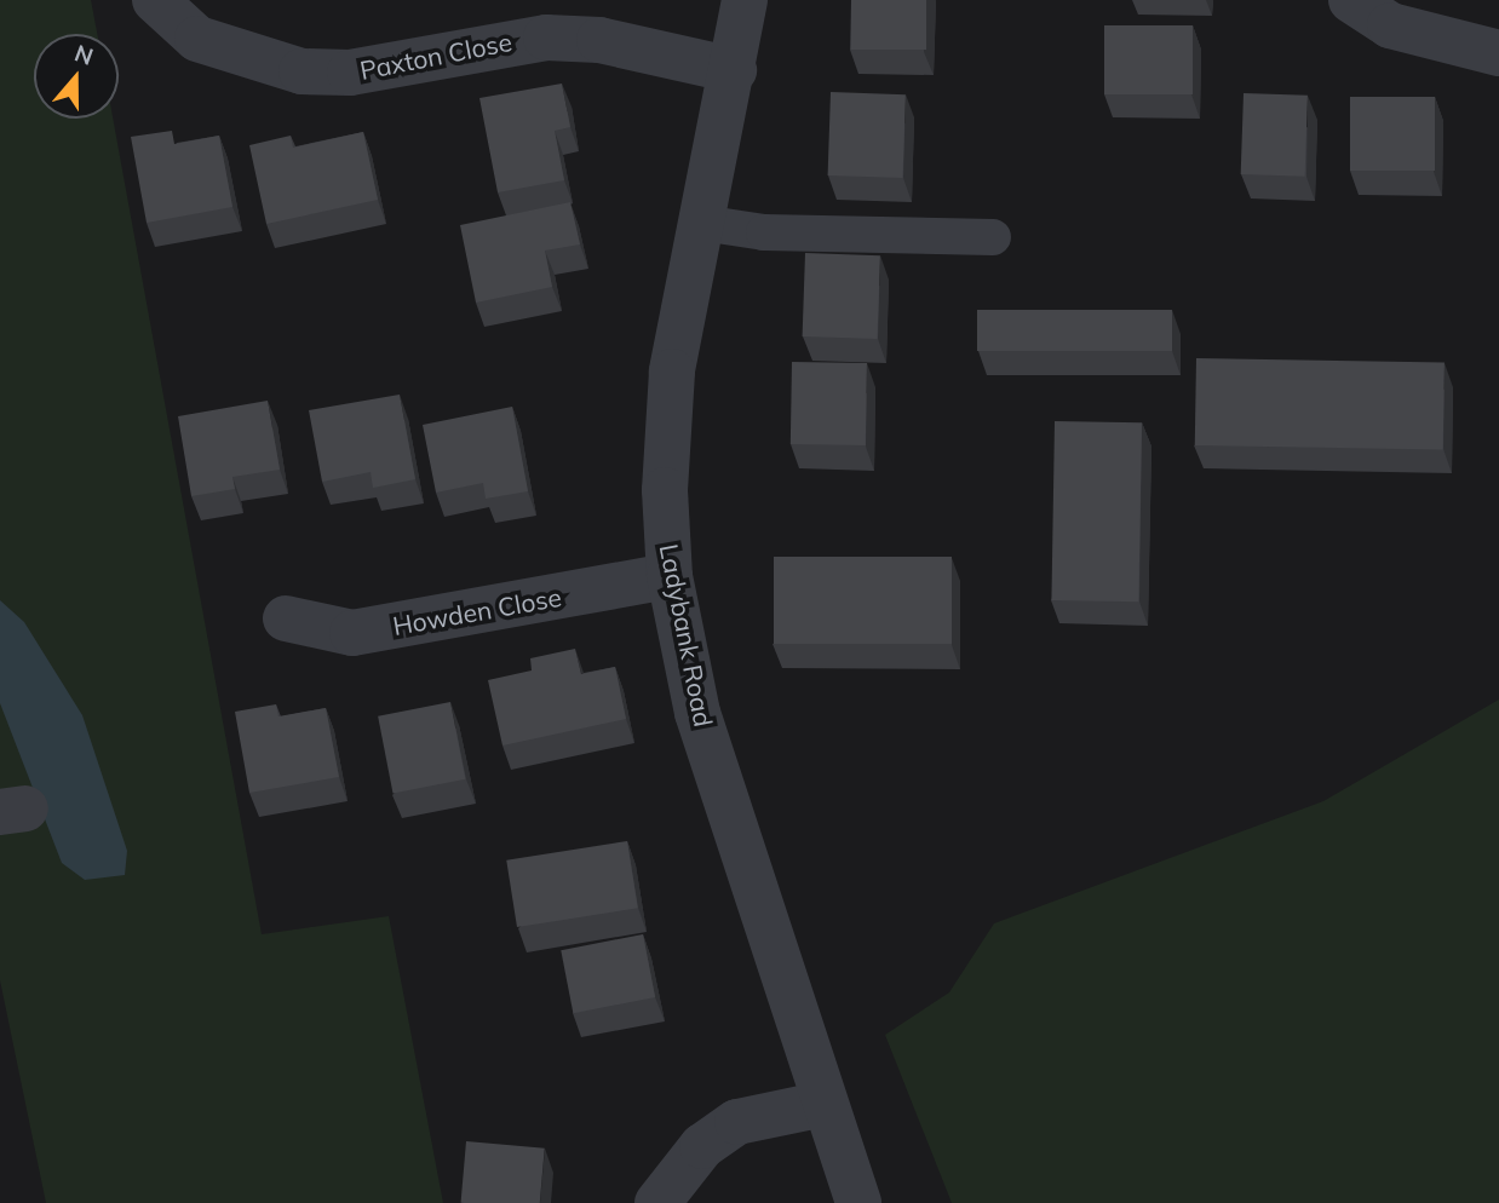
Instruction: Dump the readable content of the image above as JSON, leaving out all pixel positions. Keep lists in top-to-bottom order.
{
  "streets": {
    "street": ["Paxton Close", "Howden Close", "Ladybank Road"]
  },
  "crossings": [
    ["Paxton Close", "Ladybank Road"],
    ["Howden Close", "Ladybank Road"]
  ],
  "north": "top"
}
